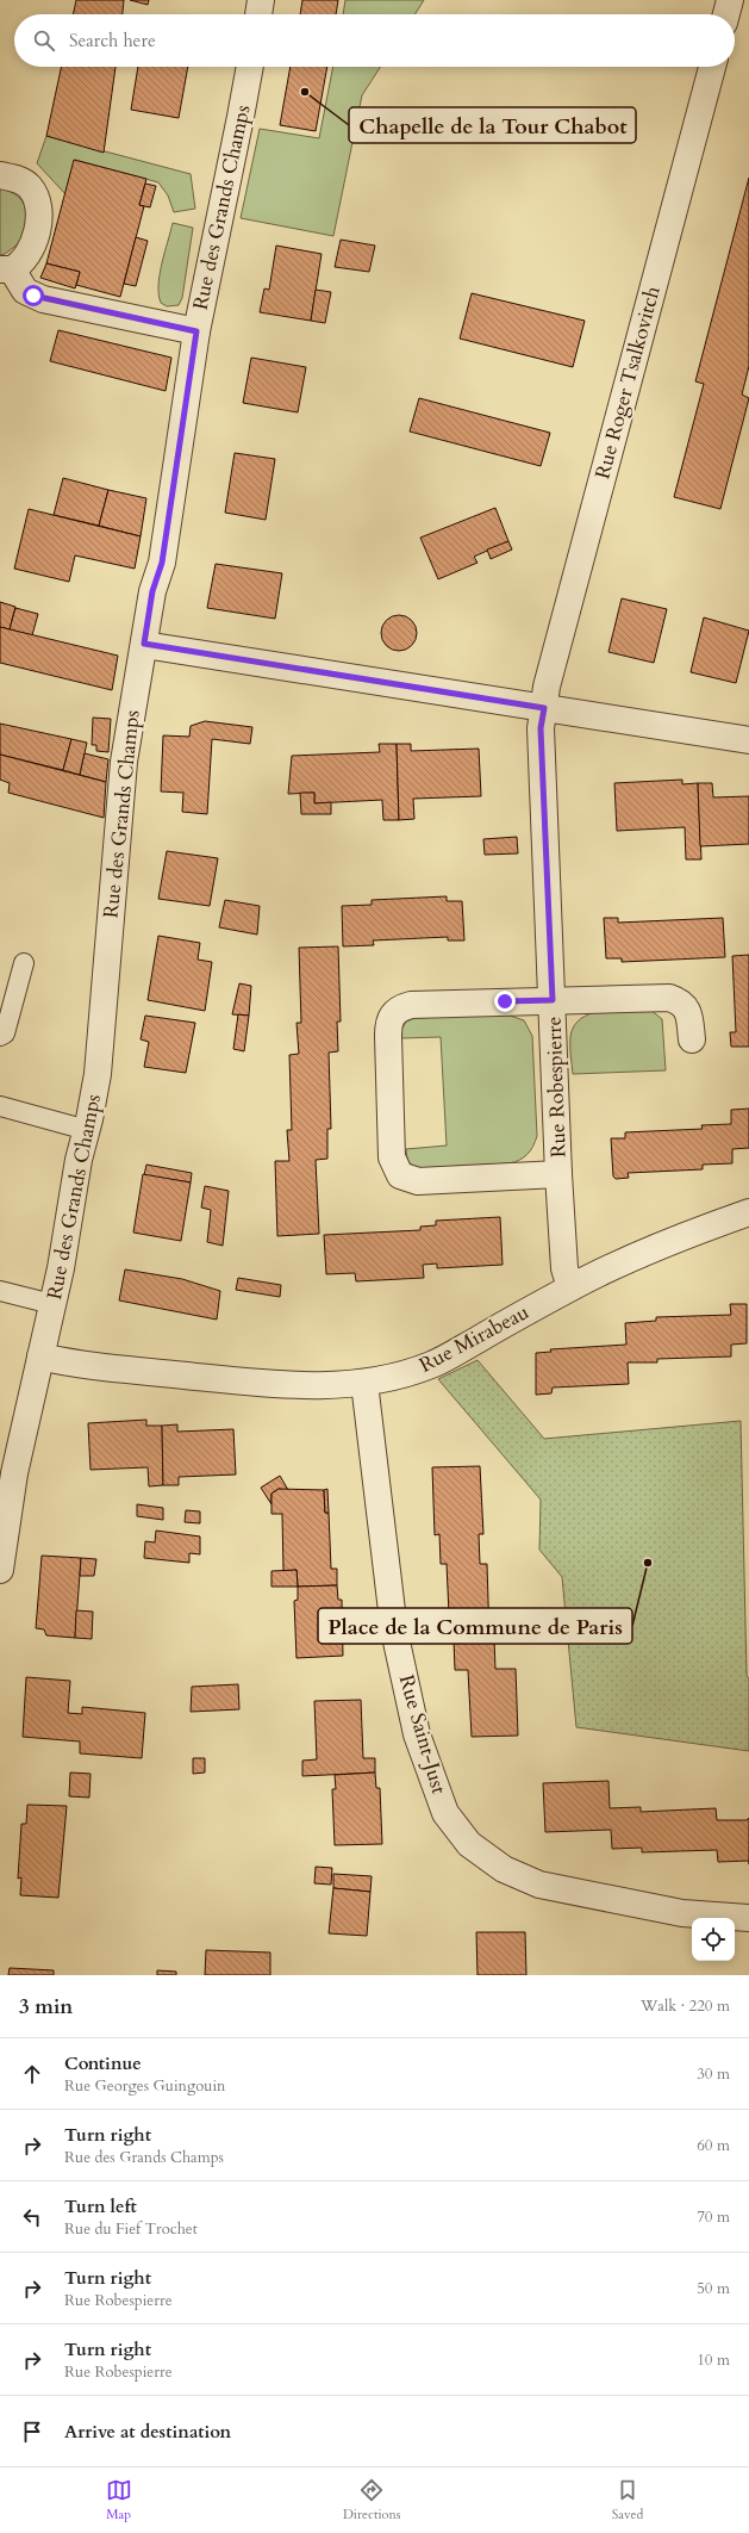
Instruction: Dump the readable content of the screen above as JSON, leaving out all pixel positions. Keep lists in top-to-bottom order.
{
  "streets": {
    "street": [
      "Rue des Grands Champs",
      "Rue Roger Tsalkovitch",
      "Rue Robespierre",
      "Rue Mirabeau",
      "Rue Saint-Just"
    ]
  },
  "crossings": [
    ["Rue des Grands Champs", "Rue Mirabeau"],
    ["Rue Roger Tsalkovitch", "Rue Robespierre"],
    ["Rue Robespierre", "Rue Mirabeau"],
    ["Rue Mirabeau", "Rue Saint-Just"]
  ],
  "places": ["Chapelle de la Tour Chabot", "Place de la Commune de Paris"],
  "page": {
    "search": "Search here",
    "heading": ["3 min", "Walk · 220 m"],
    "list": [
      ["Continue", "Rue Georges Guingouin", "30 m"],
      ["Turn right", "Rue des Grands Champs", "60 m"],
      ["Turn left", "Rue du Fief Trochet", "70 m"],
      ["Turn right", "Rue Robespierre", "50 m"],
      ["Turn right", "Rue Robespierre", "10 m"],
      "Arrive at destination"
    ],
    "nav": ["Map", "Directions", "Saved"]
  }
}
